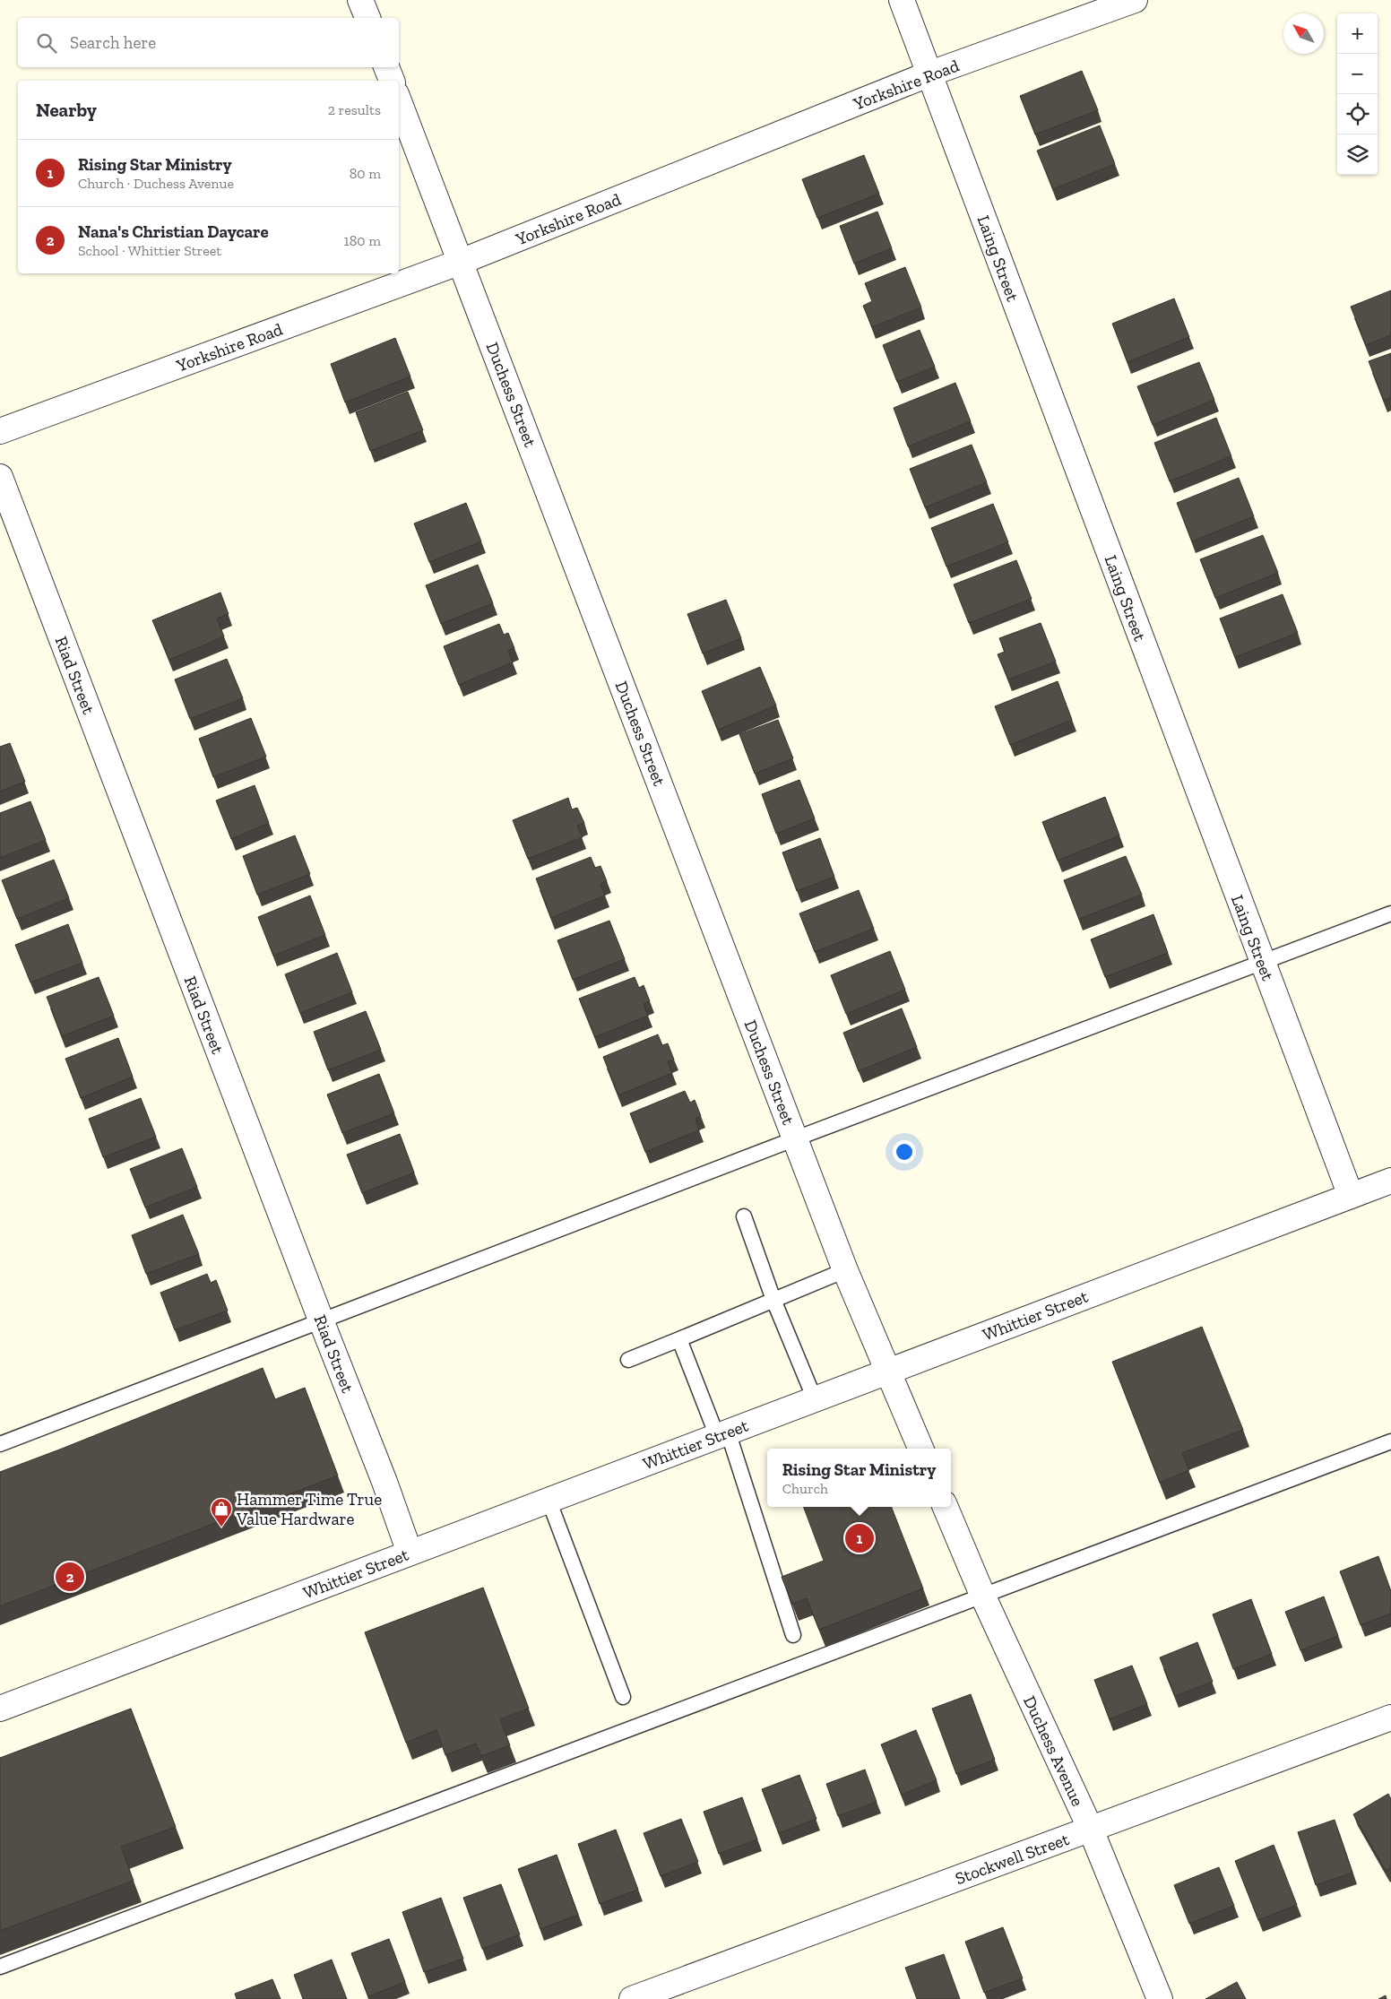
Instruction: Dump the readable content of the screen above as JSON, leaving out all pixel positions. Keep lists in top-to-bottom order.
{
  "streets": {
    "street": [
      "Yorkshire Road",
      "Laing Street",
      "Duchess Street",
      "Riad Street",
      "Whittier Street",
      "Duchess Avenue",
      "Stockwell Street"
    ]
  },
  "crossings": [
    ["Yorkshire Road", "Laing Street"],
    ["Yorkshire Road", "Duchess Street"],
    ["Laing Street", "Whittier Street"],
    ["Duchess Street", "Whittier Street"],
    ["Riad Street", "Whittier Street"],
    ["Duchess Avenue", "Stockwell Street"]
  ],
  "places": {
    "shop": ["Hammer Time True Value Hardware"]
  },
  "north": "top left",
  "page": {
    "map_buttons": ["+", "−"],
    "search": "Search here",
    "heading": ["Nearby", "2 results"],
    "list": [
      {
        "mark": "1",
        "name": "Rising Star Ministry",
        "note": "Church · Duchess Avenue",
        "value": "80 m"
      },
      {
        "mark": "2",
        "name": "Nana's Christian Daycare",
        "note": "School · Whittier Street",
        "value": "180 m"
      }
    ],
    "popup": ["Rising Star Ministry", "Church"],
    "pins": ["1", "2"]
  }
}
